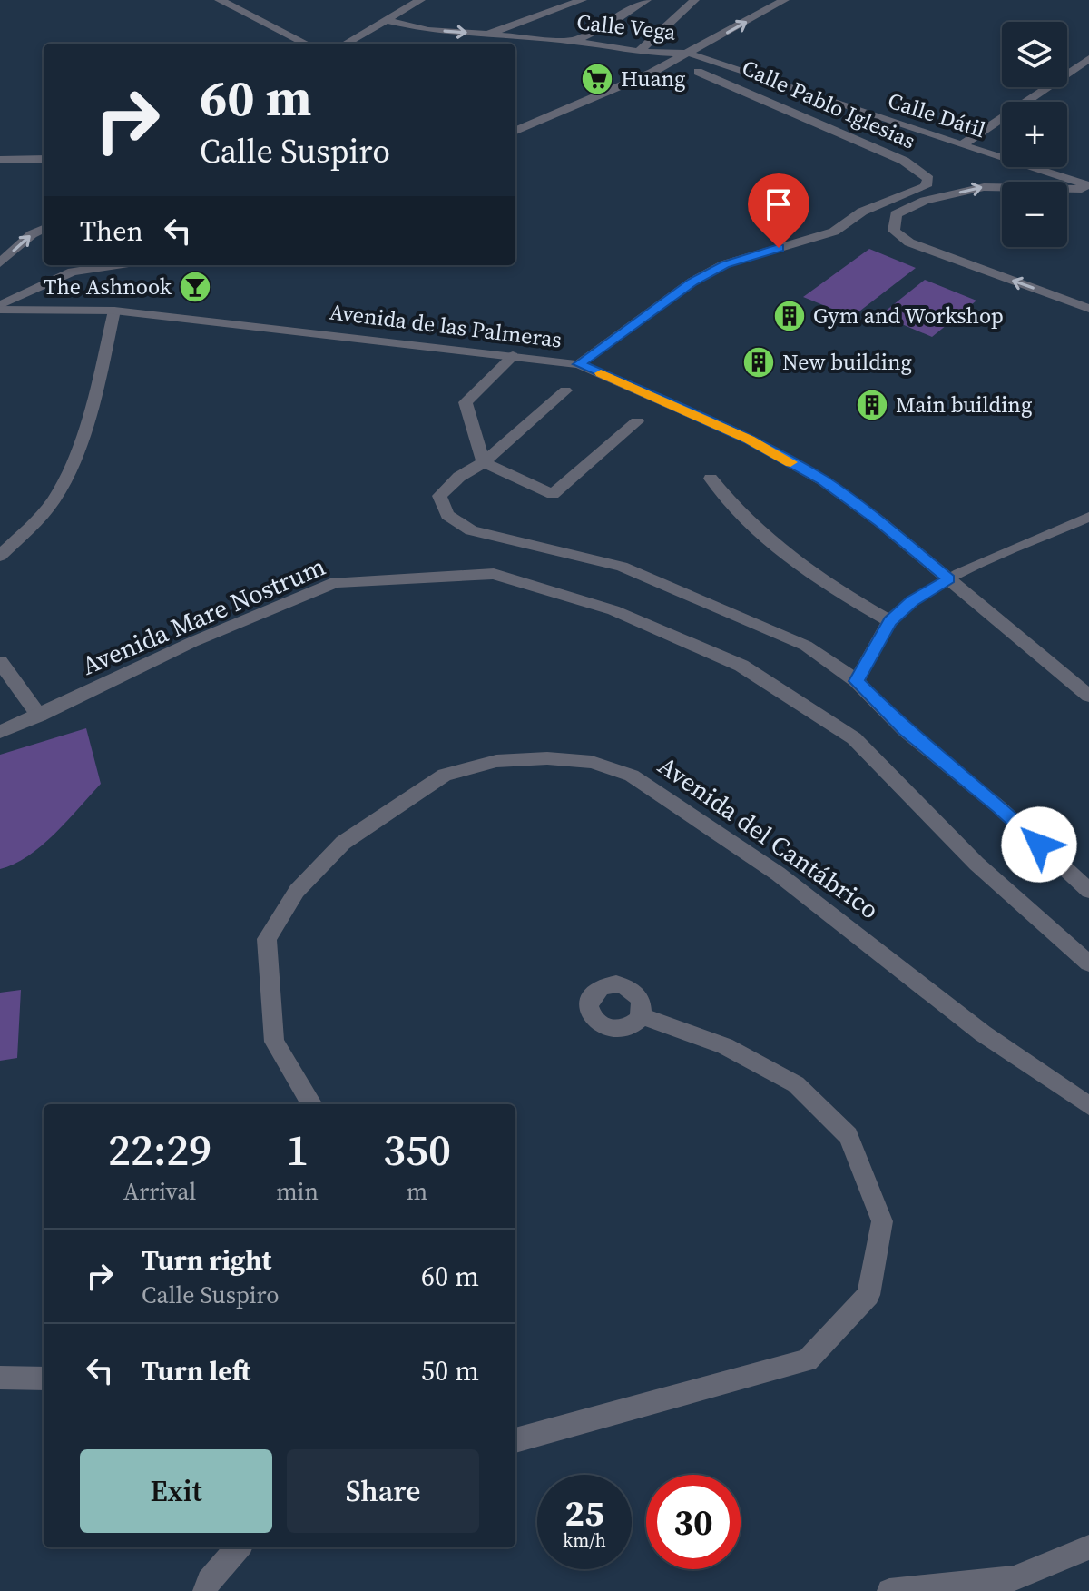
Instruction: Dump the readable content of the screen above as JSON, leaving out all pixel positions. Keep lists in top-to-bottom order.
{
  "streets": {
    "street": [
      "Calle Vega",
      "Calle Pablo Iglesias",
      "Calle Dátil",
      "Avenida de las Palmeras",
      "Avenida Mare Nostrum",
      "Avenida del Cantábrico"
    ]
  },
  "crossings": [
    ["Calle Vega", "Calle Dátil"],
    ["Calle Pablo Iglesias", "Avenida de las Palmeras"]
  ],
  "places": {
    "supermarket": ["Huang"],
    "bar": ["The Ashnook"],
    "building": ["Gym and Workshop", "New building", "Main building"]
  },
  "page": {
    "map_buttons": ["+", "−"],
    "turn": ["60 m", "Calle Suspiro"],
    "then": "Then",
    "eta": [
      "22:29",
      "Arrival",
      "1",
      "min",
      "350",
      "m"
    ],
    "list": [
      {
        "name": "Turn right",
        "note": "Calle Suspiro",
        "value": "60 m"
      },
      {
        "name": "Turn left",
        "value": "50 m"
      }
    ],
    "buttons": ["Exit", "Share"],
    "speed": "25 km/h",
    "limit": "30"
  }
}
